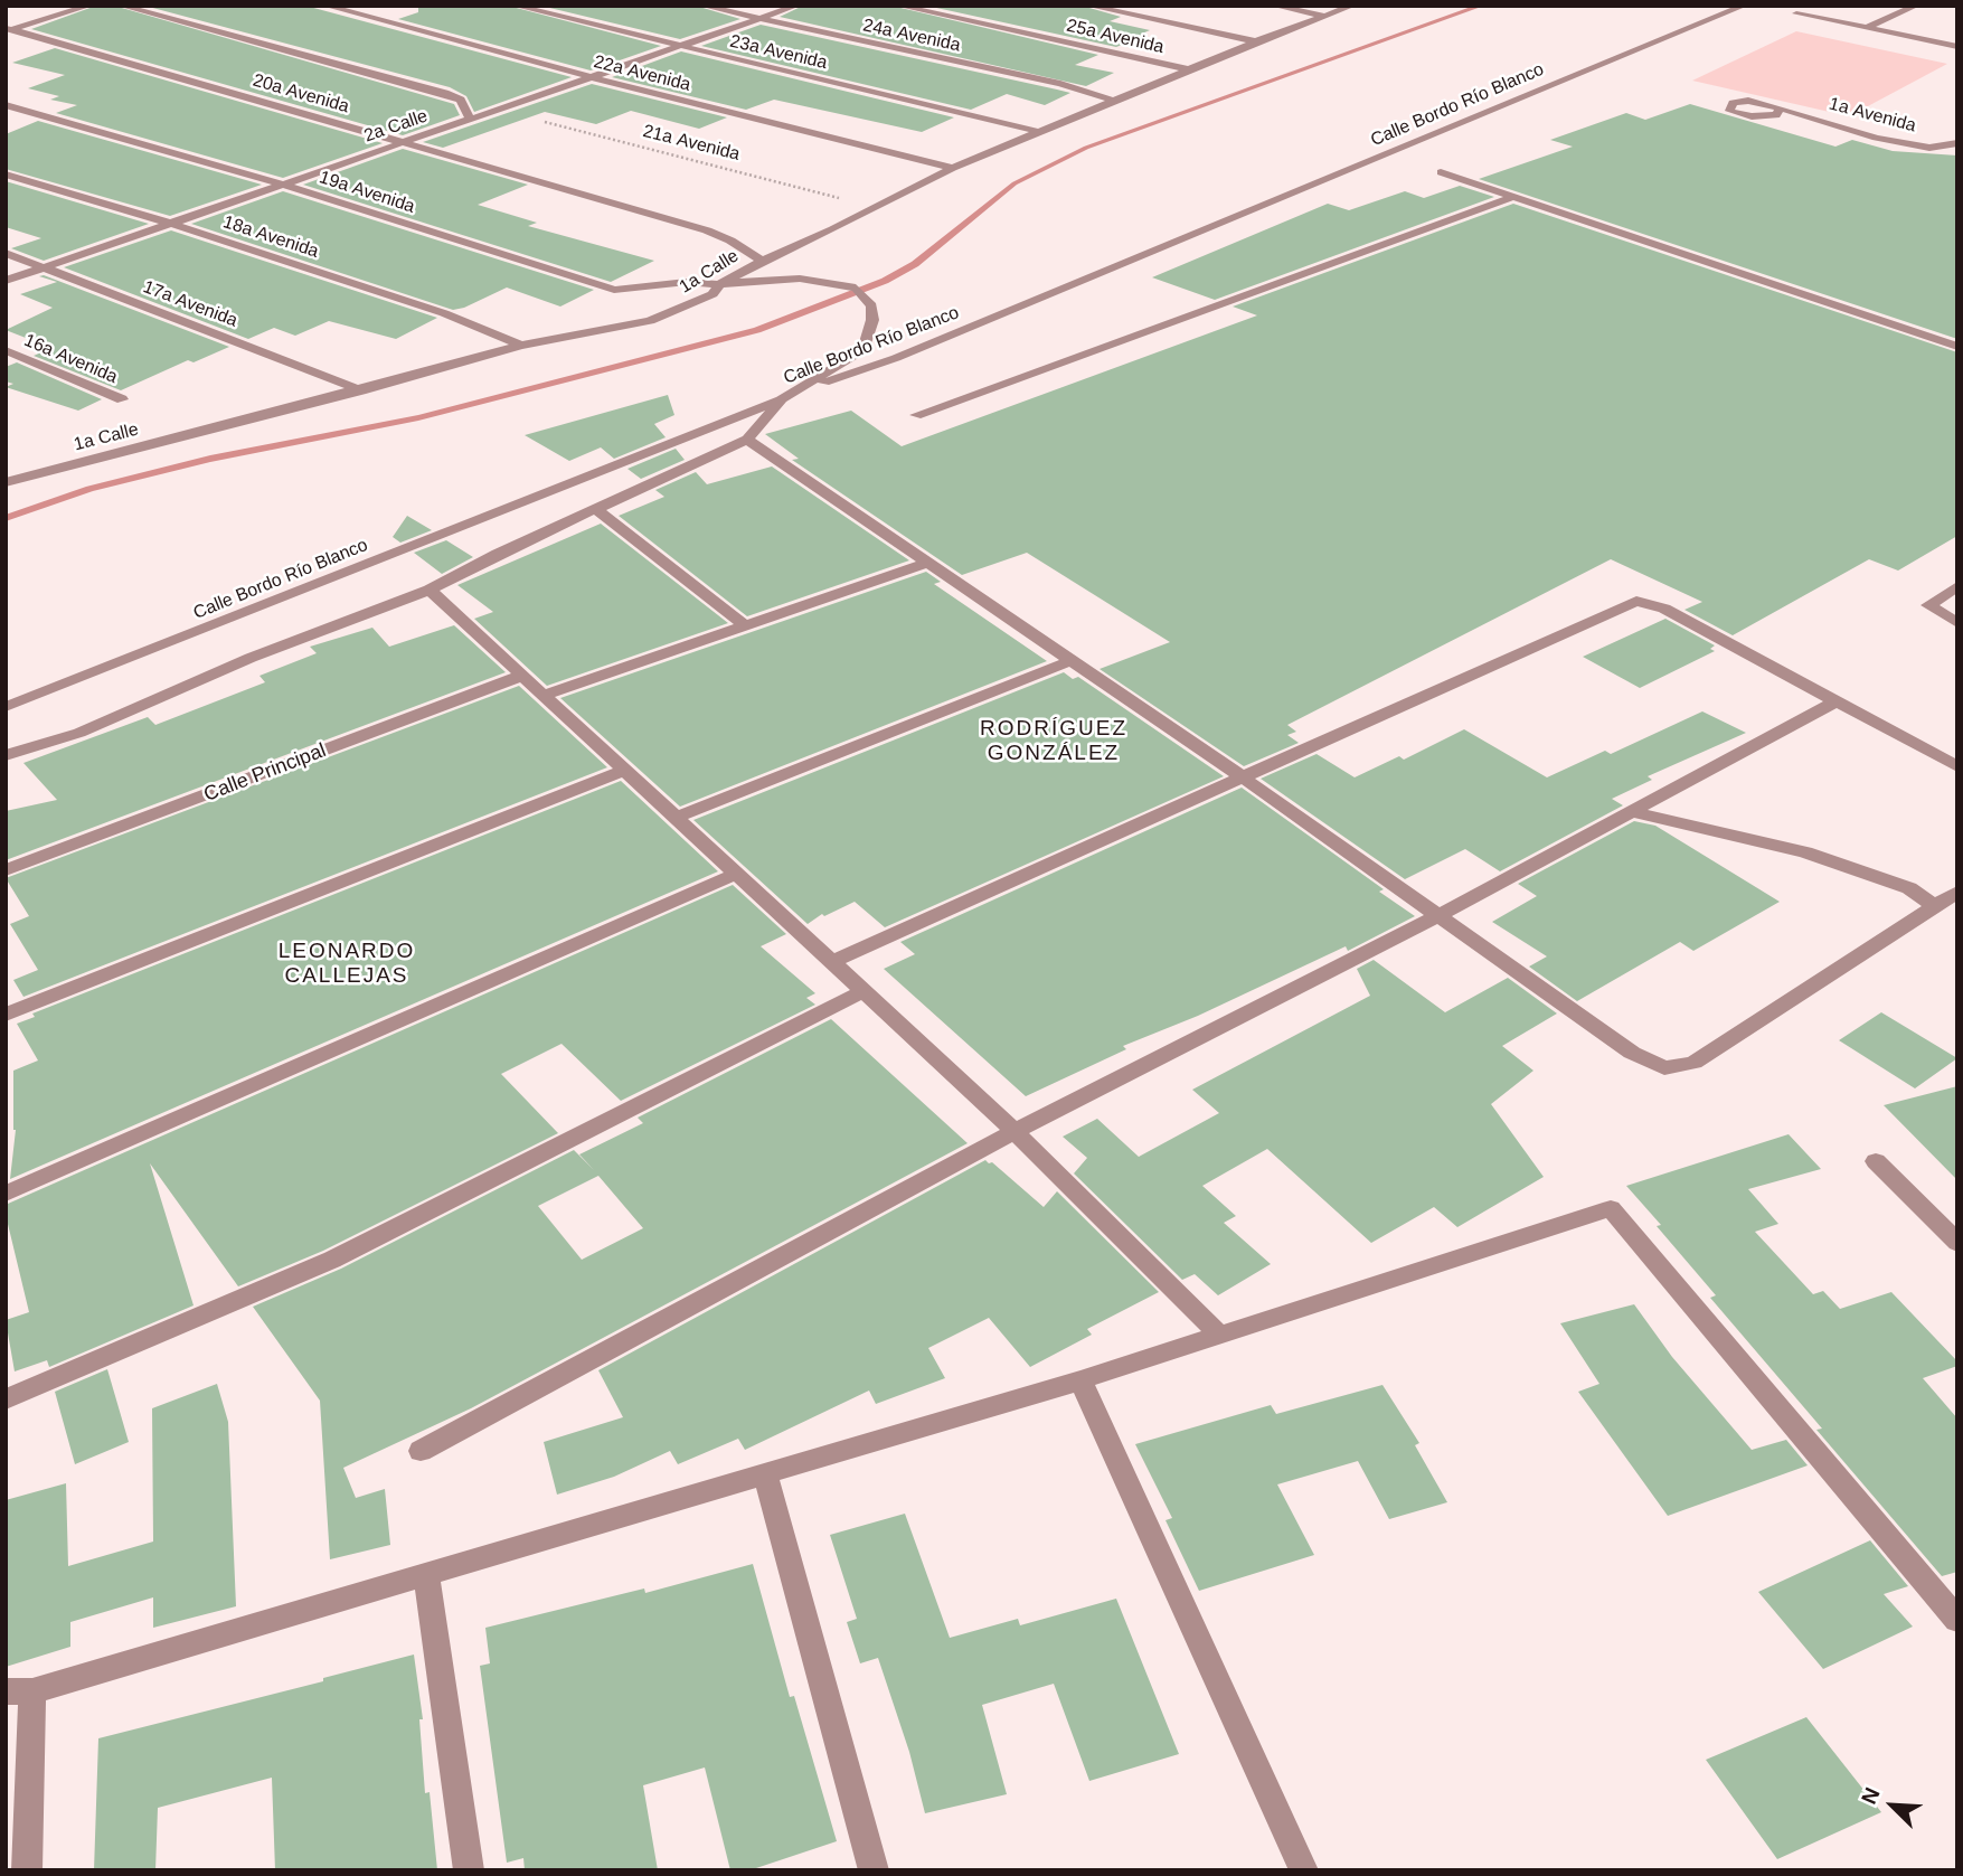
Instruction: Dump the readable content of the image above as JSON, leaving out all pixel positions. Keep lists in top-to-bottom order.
{
  "streets": {
    "street": [
      "24a Avenida",
      "25a Avenida",
      "23a Avenida",
      "22a Avenida",
      "20a Avenida",
      "Calle Bordo Río Blanco",
      "1a Avenida",
      "2a Calle",
      "19a Avenida",
      "18a Avenida",
      "1a Calle",
      "17a Avenida",
      "16a Avenida",
      "Calle Principal"
    ],
    "path": ["21a Avenida"]
  },
  "crossings": [
    ["24a Avenida", "2a Calle"],
    ["24a Avenida", "1a Calle"],
    ["25a Avenida", "1a Calle"],
    ["23a Avenida", "2a Calle"],
    ["23a Avenida", "1a Calle"],
    ["22a Avenida", "2a Calle"],
    ["22a Avenida", "1a Calle"],
    ["20a Avenida", "2a Calle"],
    ["20a Avenida", "1a Calle"],
    ["Calle Bordo Río Blanco", "19a Avenida"],
    ["2a Calle", "21a Avenida"],
    ["2a Calle", "19a Avenida"],
    ["2a Calle", "18a Avenida"],
    ["2a Calle", "17a Avenida"],
    ["21a Avenida", "1a Calle"],
    ["19a Avenida", "1a Calle"],
    ["18a Avenida", "1a Calle"],
    ["1a Calle", "17a Avenida"]
  ],
  "districts": ["RODRÍGUEZ GONZÁLEZ", "LEONARDO CALLEJAS"],
  "north": "top left"
}
